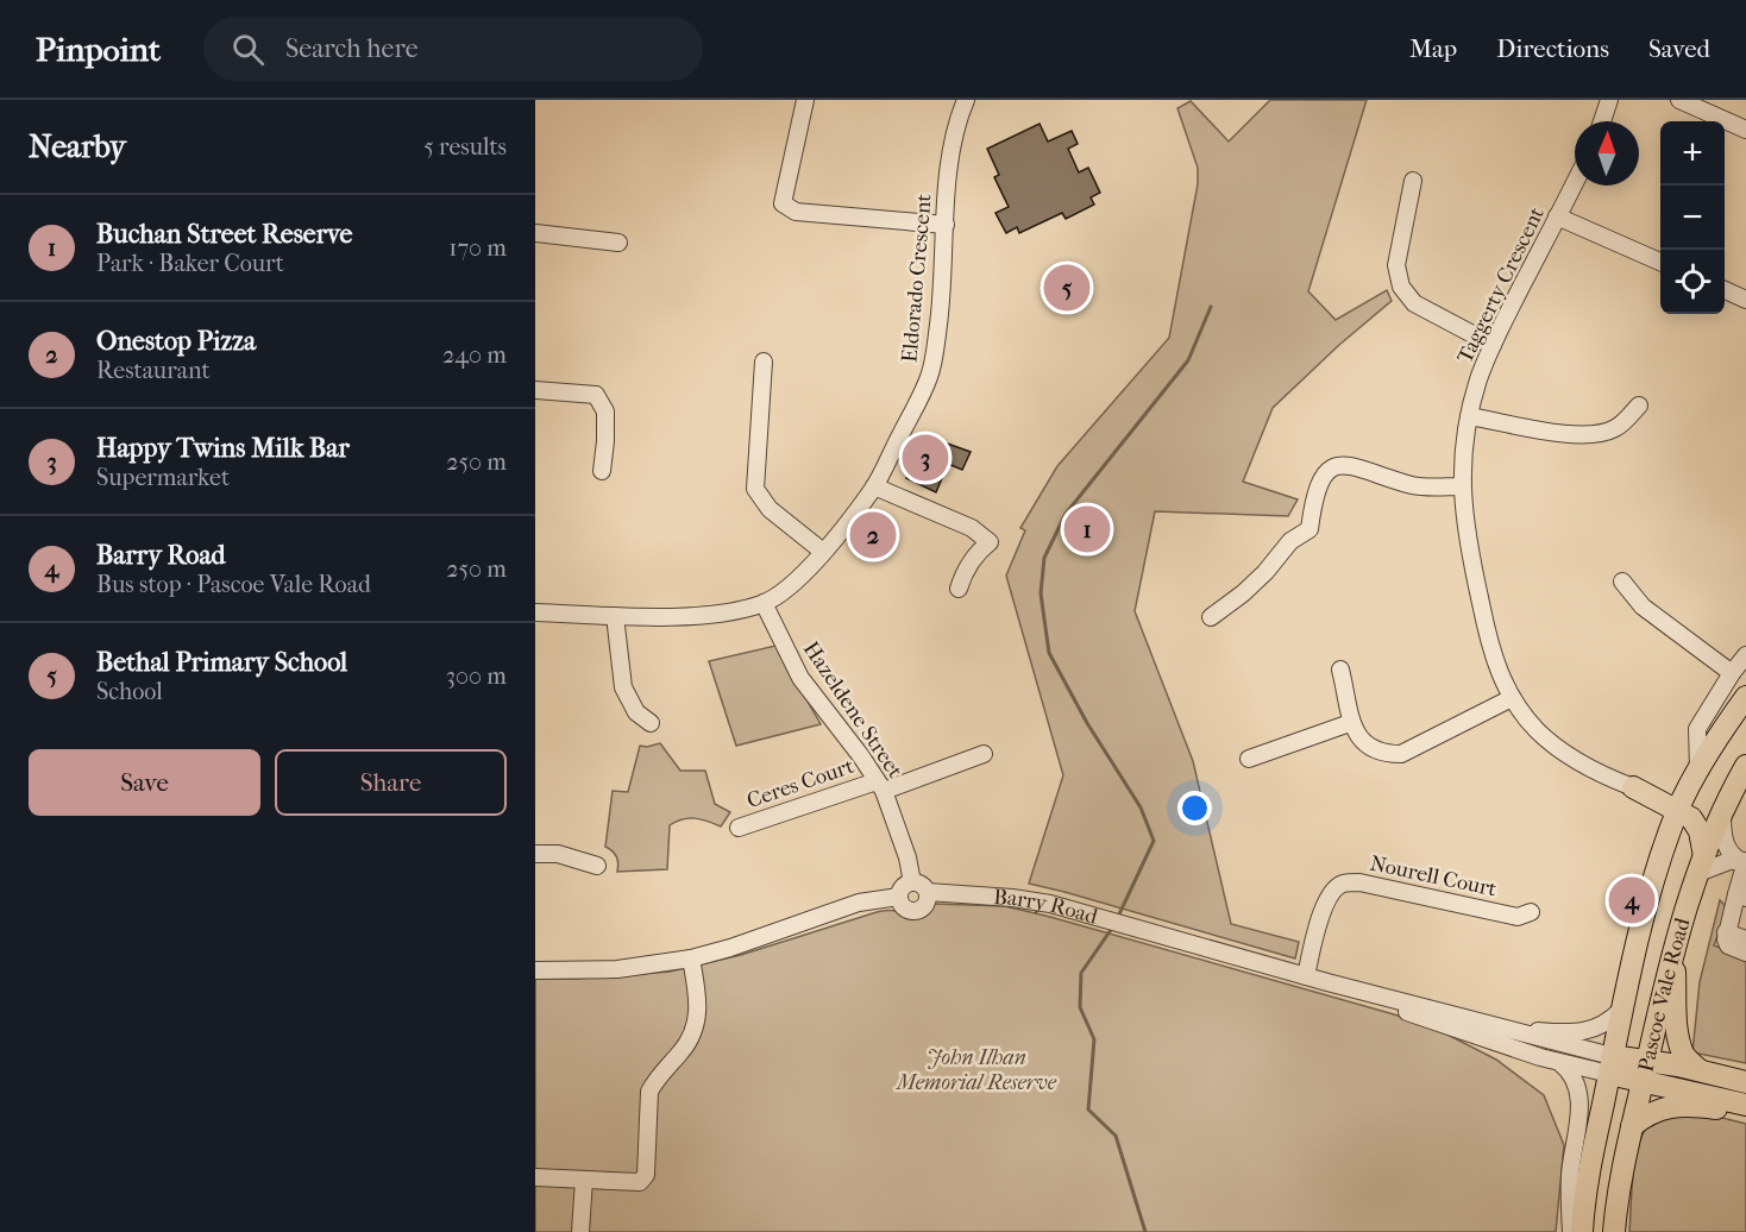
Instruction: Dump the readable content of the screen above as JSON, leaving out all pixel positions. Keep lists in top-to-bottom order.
{
  "streets": {
    "main road": ["Barry Road", "Pascoe Vale Road"],
    "street": [
      "Eldorado Crescent",
      "Taggerty Crescent",
      "Hazeldene Street",
      "Ceres Court",
      "Nourell Court"
    ]
  },
  "crossings": [
    ["Eldorado Crescent", "Hazeldene Street"],
    ["Hazeldene Street", "Ceres Court"],
    ["Hazeldene Street", "Barry Road"],
    ["Nourell Court", "Barry Road"],
    ["Barry Road", "Pascoe Vale Road"]
  ],
  "parks": ["John Ilhan Memorial Reserve"],
  "north": "top",
  "page": {
    "header": "Pinpoint",
    "search": "Search here",
    "nav": ["Map", "Directions", "Saved"],
    "heading": ["Nearby", "5 results"],
    "map_buttons": ["+", "−"],
    "list": [
      {
        "mark": "1",
        "name": "Buchan Street Reserve",
        "note": "Park · Baker Court",
        "value": "170 m"
      },
      {
        "mark": "2",
        "name": "Onestop Pizza",
        "note": "Restaurant",
        "value": "240 m"
      },
      {
        "mark": "3",
        "name": "Happy Twins Milk Bar",
        "note": "Supermarket",
        "value": "250 m"
      },
      {
        "mark": "4",
        "name": "Barry Road",
        "note": "Bus stop · Pascoe Vale Road",
        "value": "250 m"
      },
      {
        "mark": "5",
        "name": "Bethal Primary School",
        "note": "School",
        "value": "300 m"
      }
    ],
    "pins": [
      "5",
      "3",
      "1",
      "2",
      "4"
    ],
    "buttons": ["Save", "Share"]
  }
}
